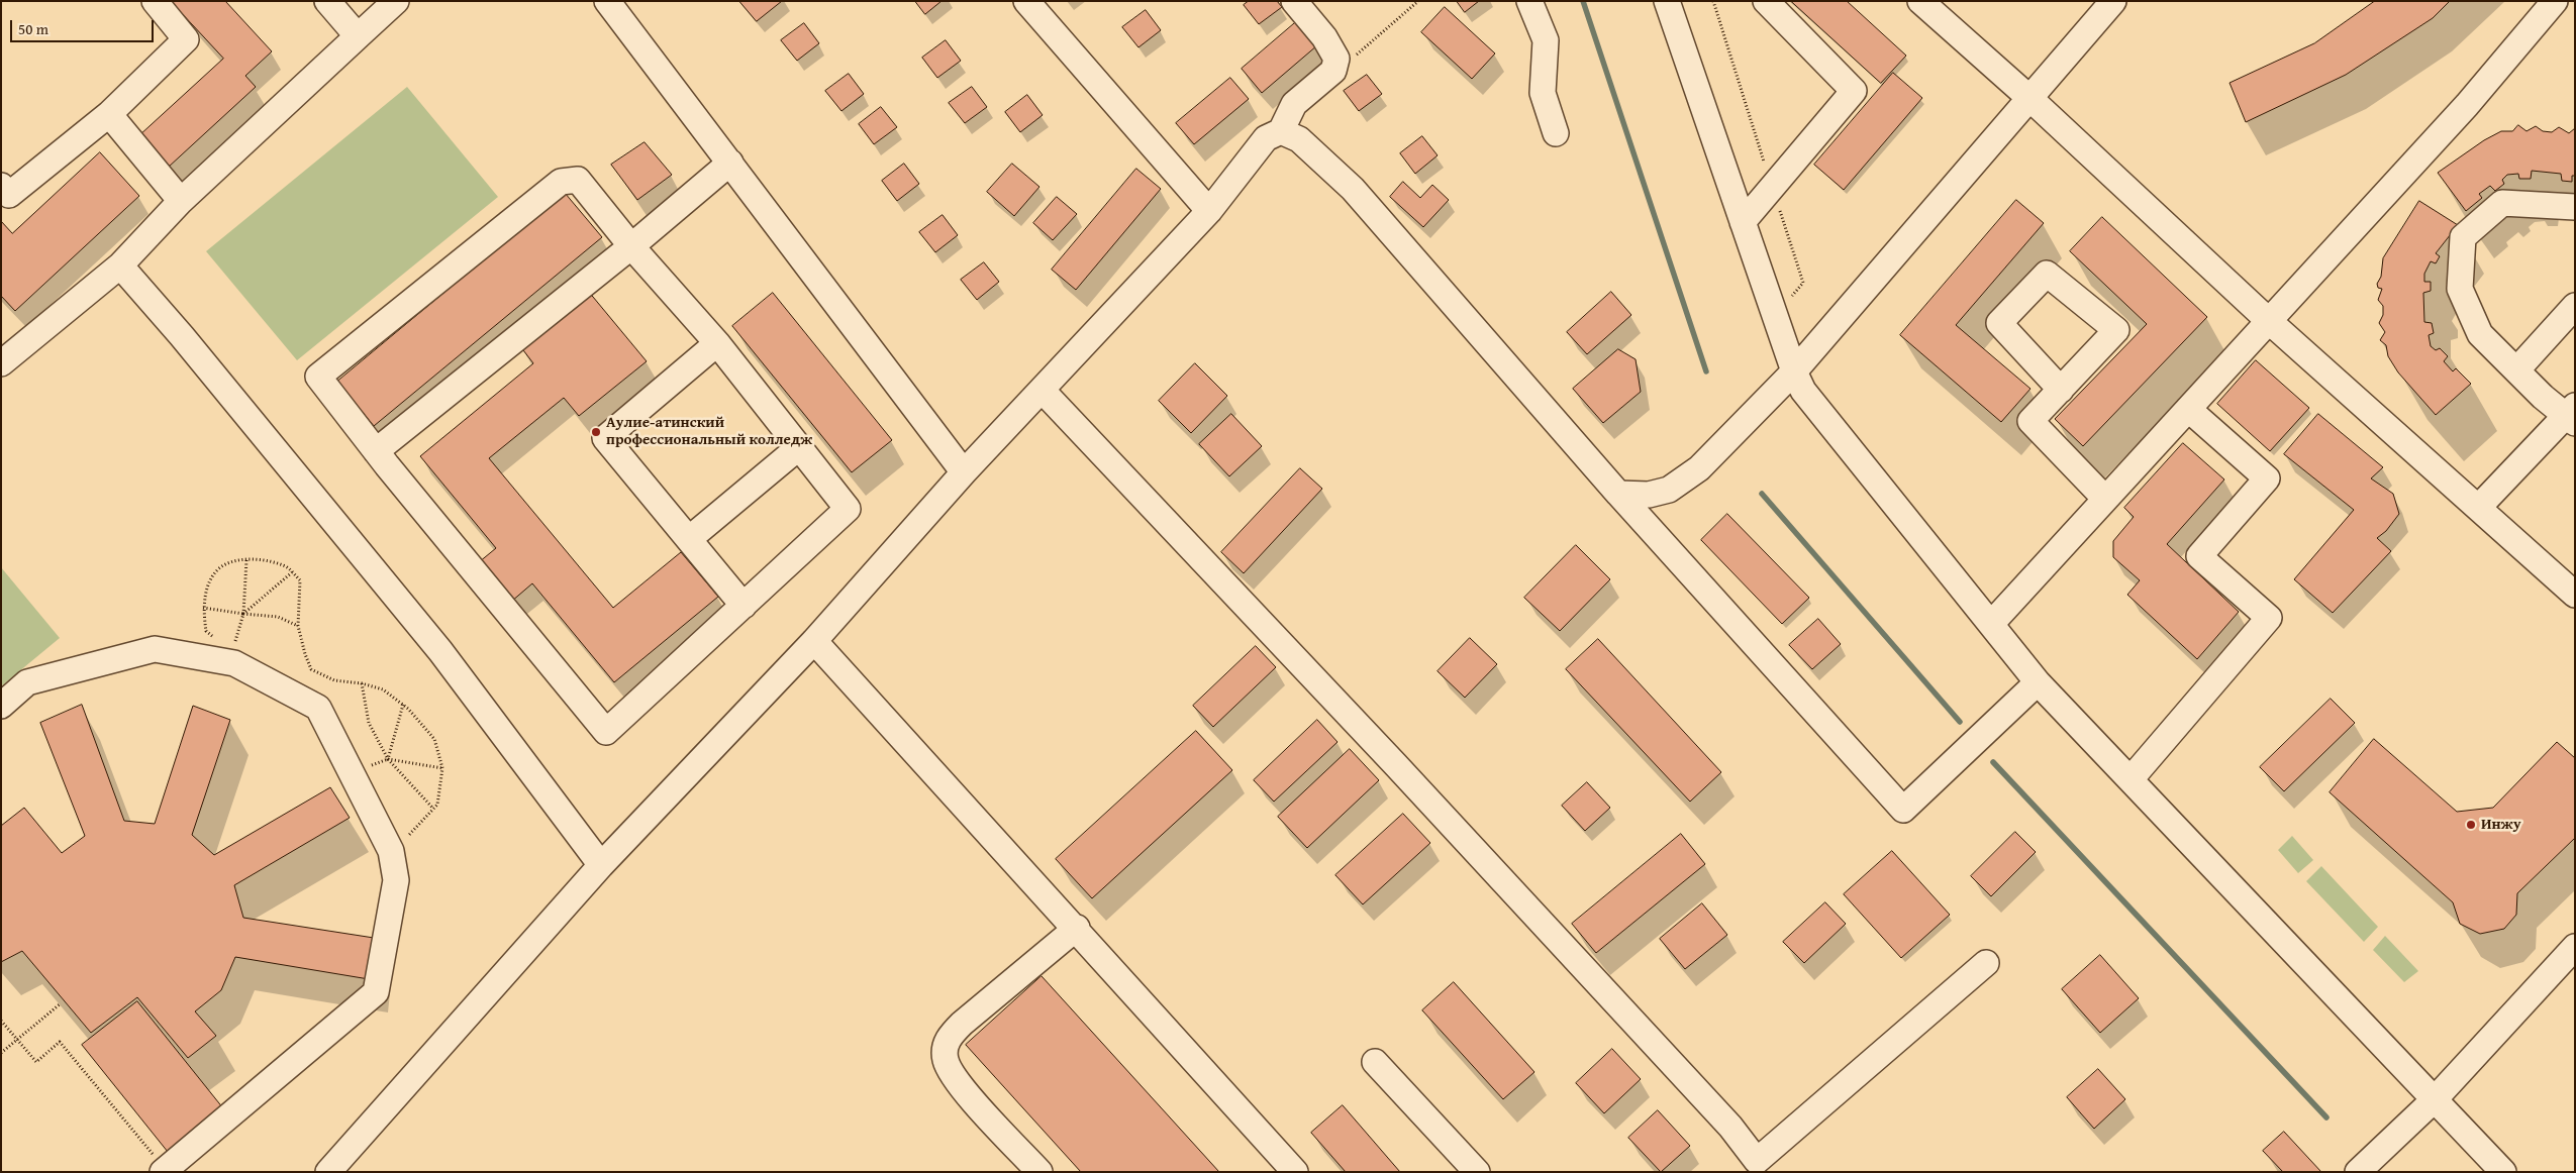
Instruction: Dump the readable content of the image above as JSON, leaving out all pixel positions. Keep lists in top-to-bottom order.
{
  "places": ["Аулие-атинский профессиональный колледж", "Инжу"],
  "scale_bar": "50 m"
}
